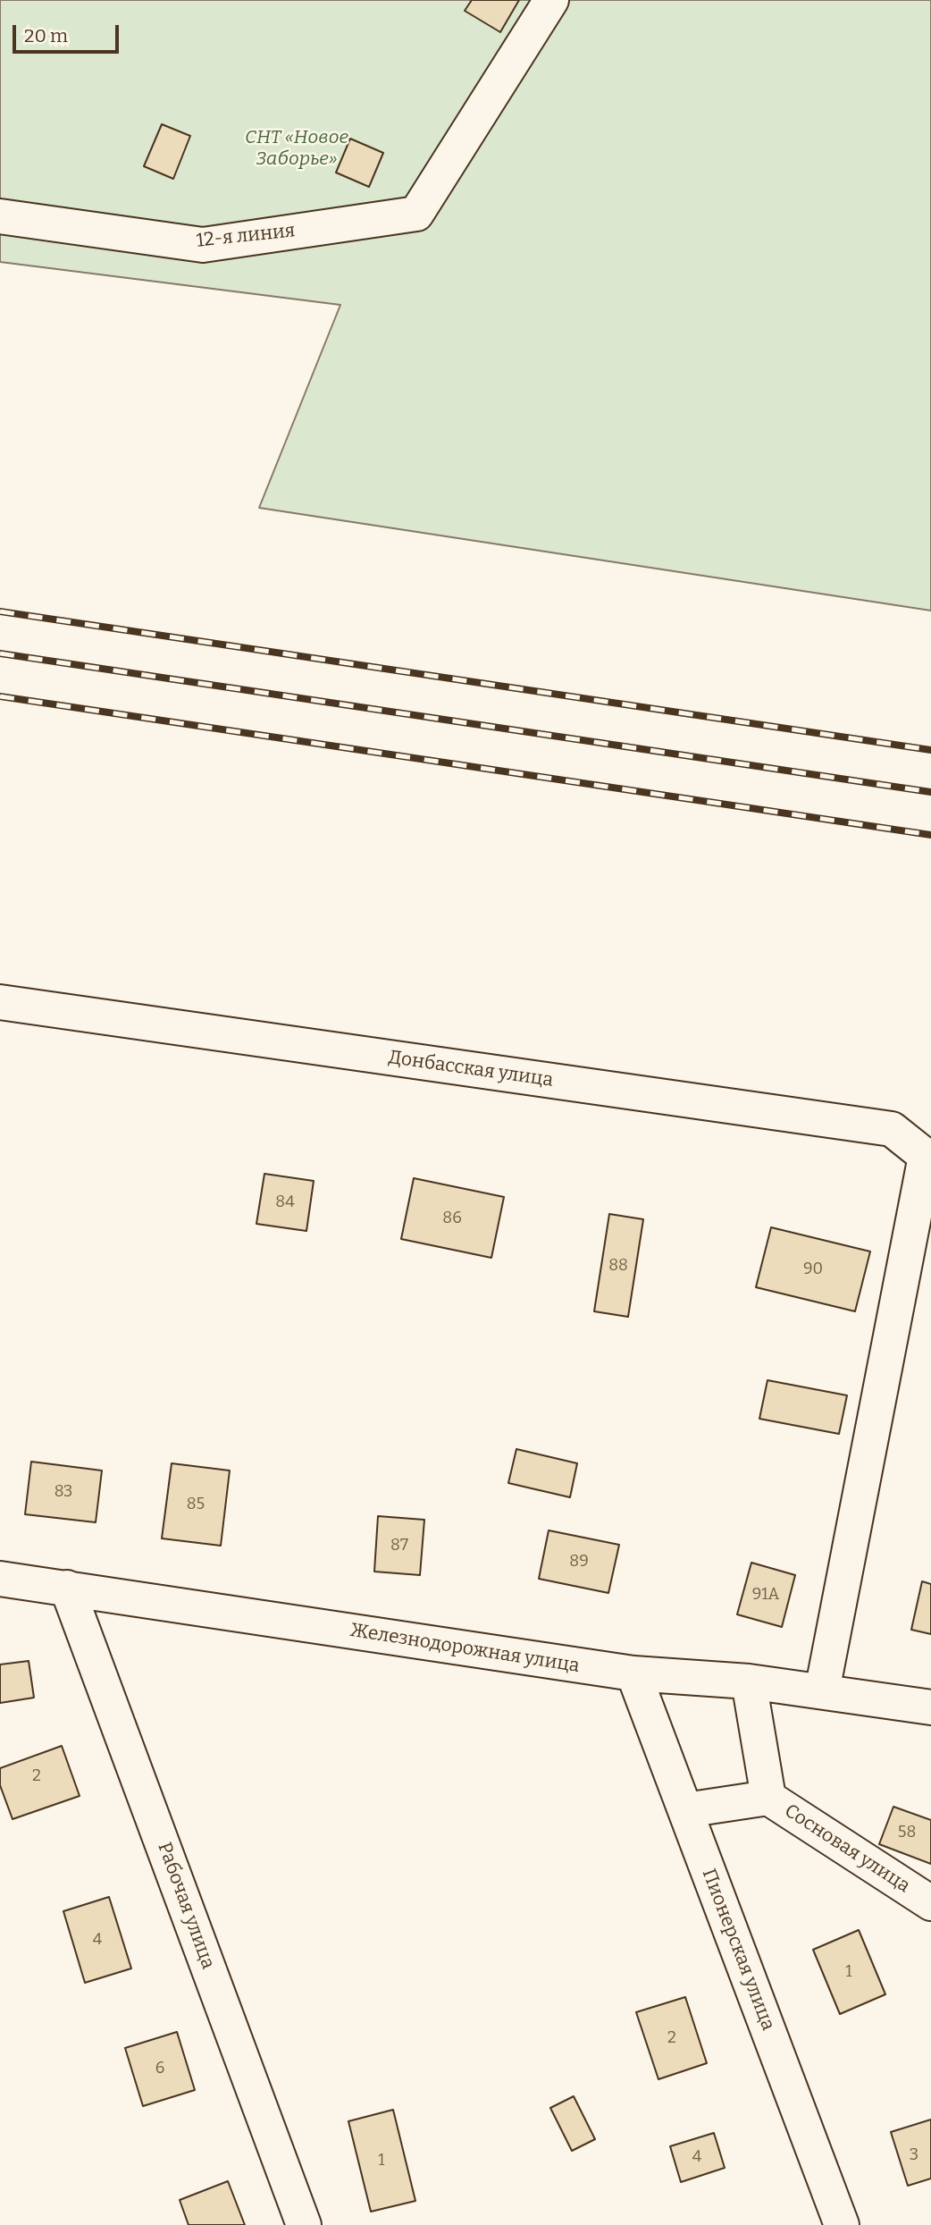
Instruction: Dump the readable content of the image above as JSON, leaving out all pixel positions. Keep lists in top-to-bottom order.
{
  "streets": {
    "street": [
      "12-я линия",
      "Донбасская улица",
      "Железнодорожная улица",
      "Сосновая улица",
      "Рабочая улица",
      "Пионерская улица"
    ]
  },
  "crossings": [
    ["Железнодорожная улица", "Сосновая улица"],
    ["Железнодорожная улица", "Рабочая улица"],
    ["Железнодорожная улица", "Пионерская улица"]
  ],
  "parks": ["СНТ «Новое Заборье»"],
  "house_numbers": [
    "84",
    "86",
    "88",
    "90",
    "83",
    "85",
    "87",
    "89",
    "91А",
    "2",
    "58",
    "4",
    "1",
    "2",
    "6",
    "3",
    "4",
    "1"
  ],
  "scale_bar": "20 m"
}
